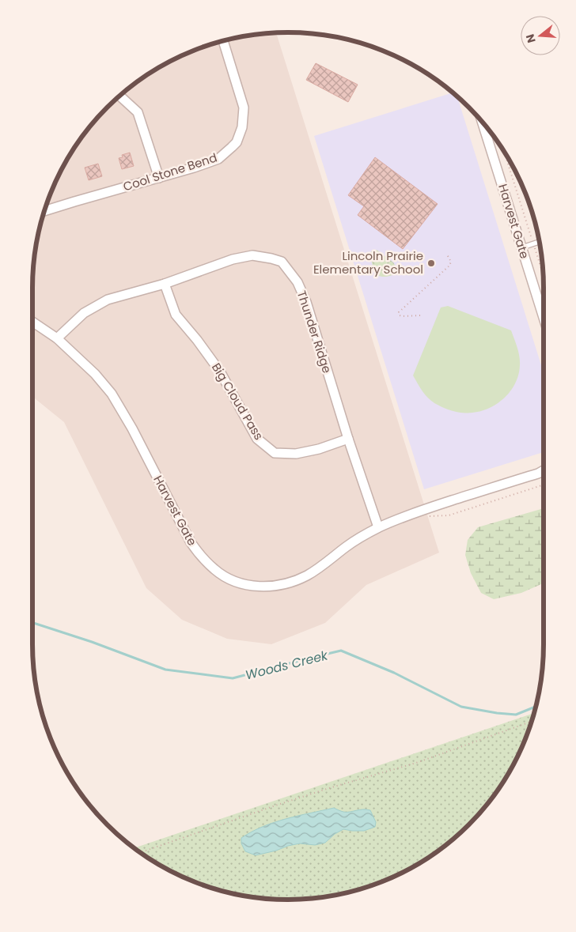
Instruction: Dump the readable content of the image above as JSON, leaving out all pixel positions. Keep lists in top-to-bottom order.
{
  "streets": {
    "street": [
      "Cool Stone Bend",
      "Harvest Gate",
      "Thunder Ridge",
      "Big Cloud Pass"
    ]
  },
  "crossings": [
    ["Harvest Gate", "Thunder Ridge"],
    ["Thunder Ridge", "Big Cloud Pass"]
  ],
  "water": ["Woods Creek"],
  "places": ["Lincoln Prairie Elementary School"],
  "north": "left"
}
